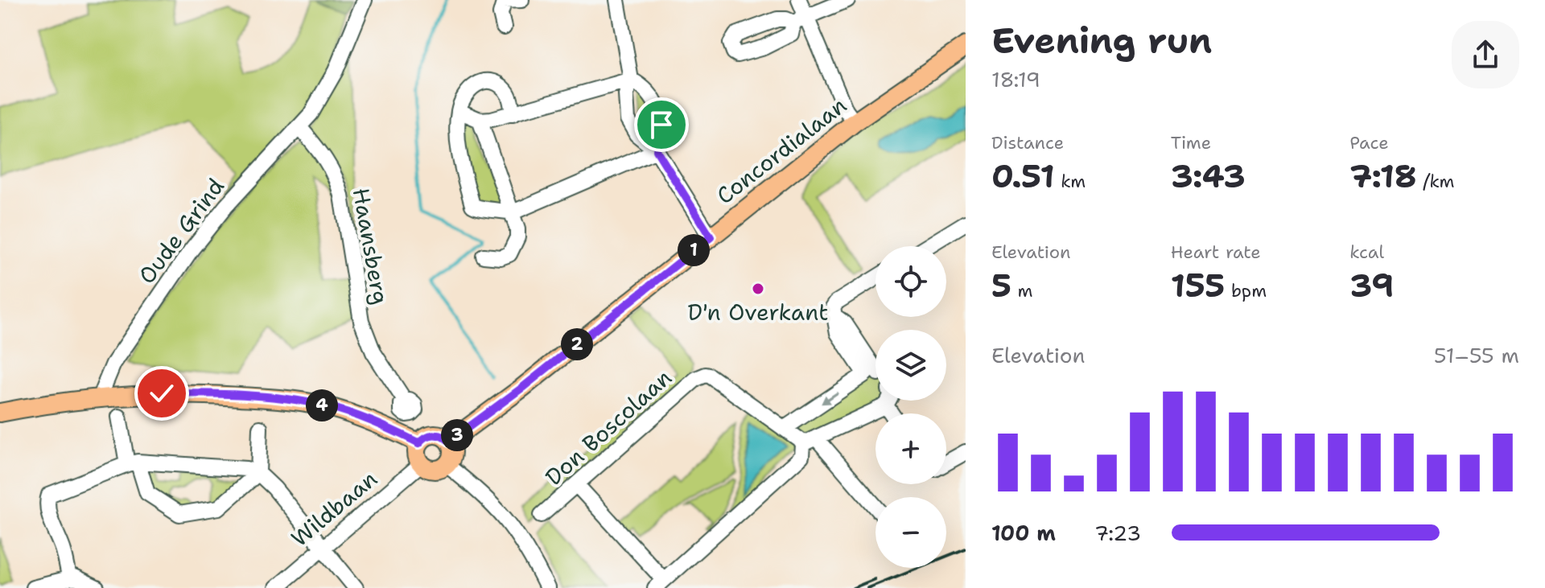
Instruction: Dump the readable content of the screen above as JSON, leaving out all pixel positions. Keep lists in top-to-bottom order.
{
  "streets": {
    "main road": ["Concordialaan"],
    "street": [
      "Oude Grind",
      "Haansberg",
      "Don Boscolaan",
      "Wildbaan"
    ]
  },
  "crossings": [
    ["Concordialaan", "Wildbaan"],
    ["Oude Grind", "Haansberg"]
  ],
  "places": ["D'n Overkant"],
  "page": {
    "heading": ["Evening run", "18:19"],
    "stats": [
      ["Distance", "0.51 km"],
      ["Time", "3:43"],
      ["Pace", "7:18 /km"],
      ["Elevation", "5 m"],
      ["Heart rate", "155 bpm"],
      ["kcal", "39"]
    ],
    "pins": [
      "1",
      "2",
      "4",
      "3"
    ],
    "map_buttons": ["+", "−"],
    "chart": ["Elevation", "51–55 m"],
    "list": [
      {
        "name": "100 m",
        "note": "7:23"
      }
    ]
  }
}
